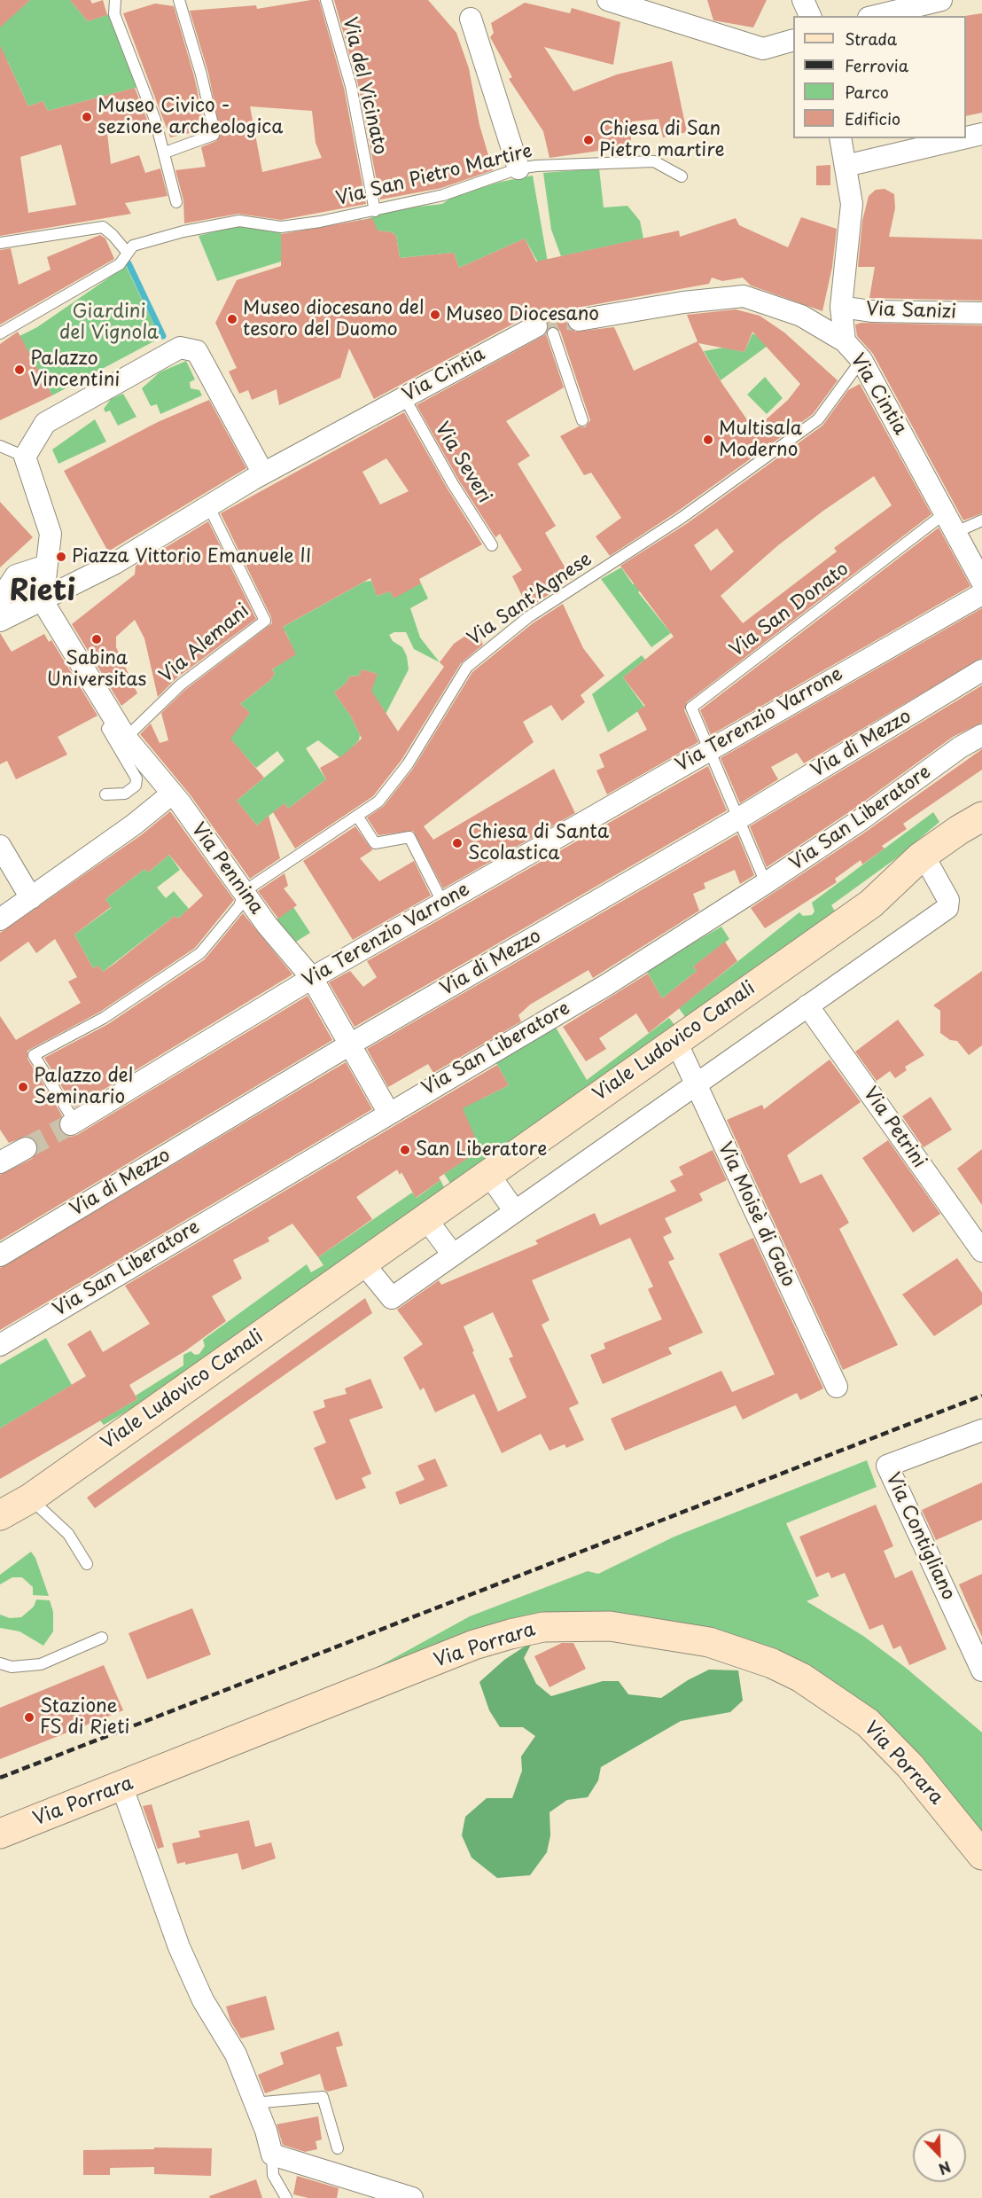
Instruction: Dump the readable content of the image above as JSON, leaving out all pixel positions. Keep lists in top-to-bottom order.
{
  "streets": {
    "street": [
      "Via Sanizi",
      "Via Cintia",
      "Via Terenzio Varrone",
      "Via di Mezzo",
      "Via San Liberatore",
      "Via Pennina",
      "Viale Ludovico Canali",
      "Via Petrini",
      "Via Moisè di Gaio",
      "Via Contigliano",
      "Via Porrara"
    ],
    "lane": [
      "Via del Vicinato",
      "Via San Pietro Martire",
      "Via Severi",
      "Via Sant'Agnese",
      "Via San Donato",
      "Via Alemani"
    ]
  },
  "crossings": [
    ["Via del Vicinato", "Via San Pietro Martire"],
    ["Via Cintia", "Via Severi"],
    ["Via Cintia", "Via Sant'Agnese"],
    ["Via Cintia", "Via San Donato"],
    ["Via Sant'Agnese", "Via Pennina"],
    ["Via San Donato", "Via Terenzio Varrone"],
    ["Via Alemani", "Via Pennina"],
    ["Via Terenzio Varrone", "Via Pennina"],
    ["Via di Mezzo", "Via Pennina"],
    ["Via San Liberatore", "Via Pennina"],
    ["Viale Ludovico Canali", "Via Moisè di Gaio"]
  ],
  "districts": ["Rieti"],
  "parks": ["Giardini del Vignola"],
  "places": [
    "Museo Civico - sezione archeologica",
    "Chiesa di San Pietro martire",
    "Museo Diocesano",
    "Museo diocesano del tesoro del Duomo",
    "Palazzo Vincentini",
    "Multisala Moderno",
    "Piazza Vittorio Emanuele II",
    "Sabina Universitas",
    "Chiesa di Santa Scolastica",
    "Palazzo del Seminario",
    "San Liberatore",
    "Stazione FS di Rieti"
  ],
  "legend": [
    "Strada",
    "Ferrovia",
    "Parco",
    "Edificio"
  ],
  "north": "bottom right"
}
